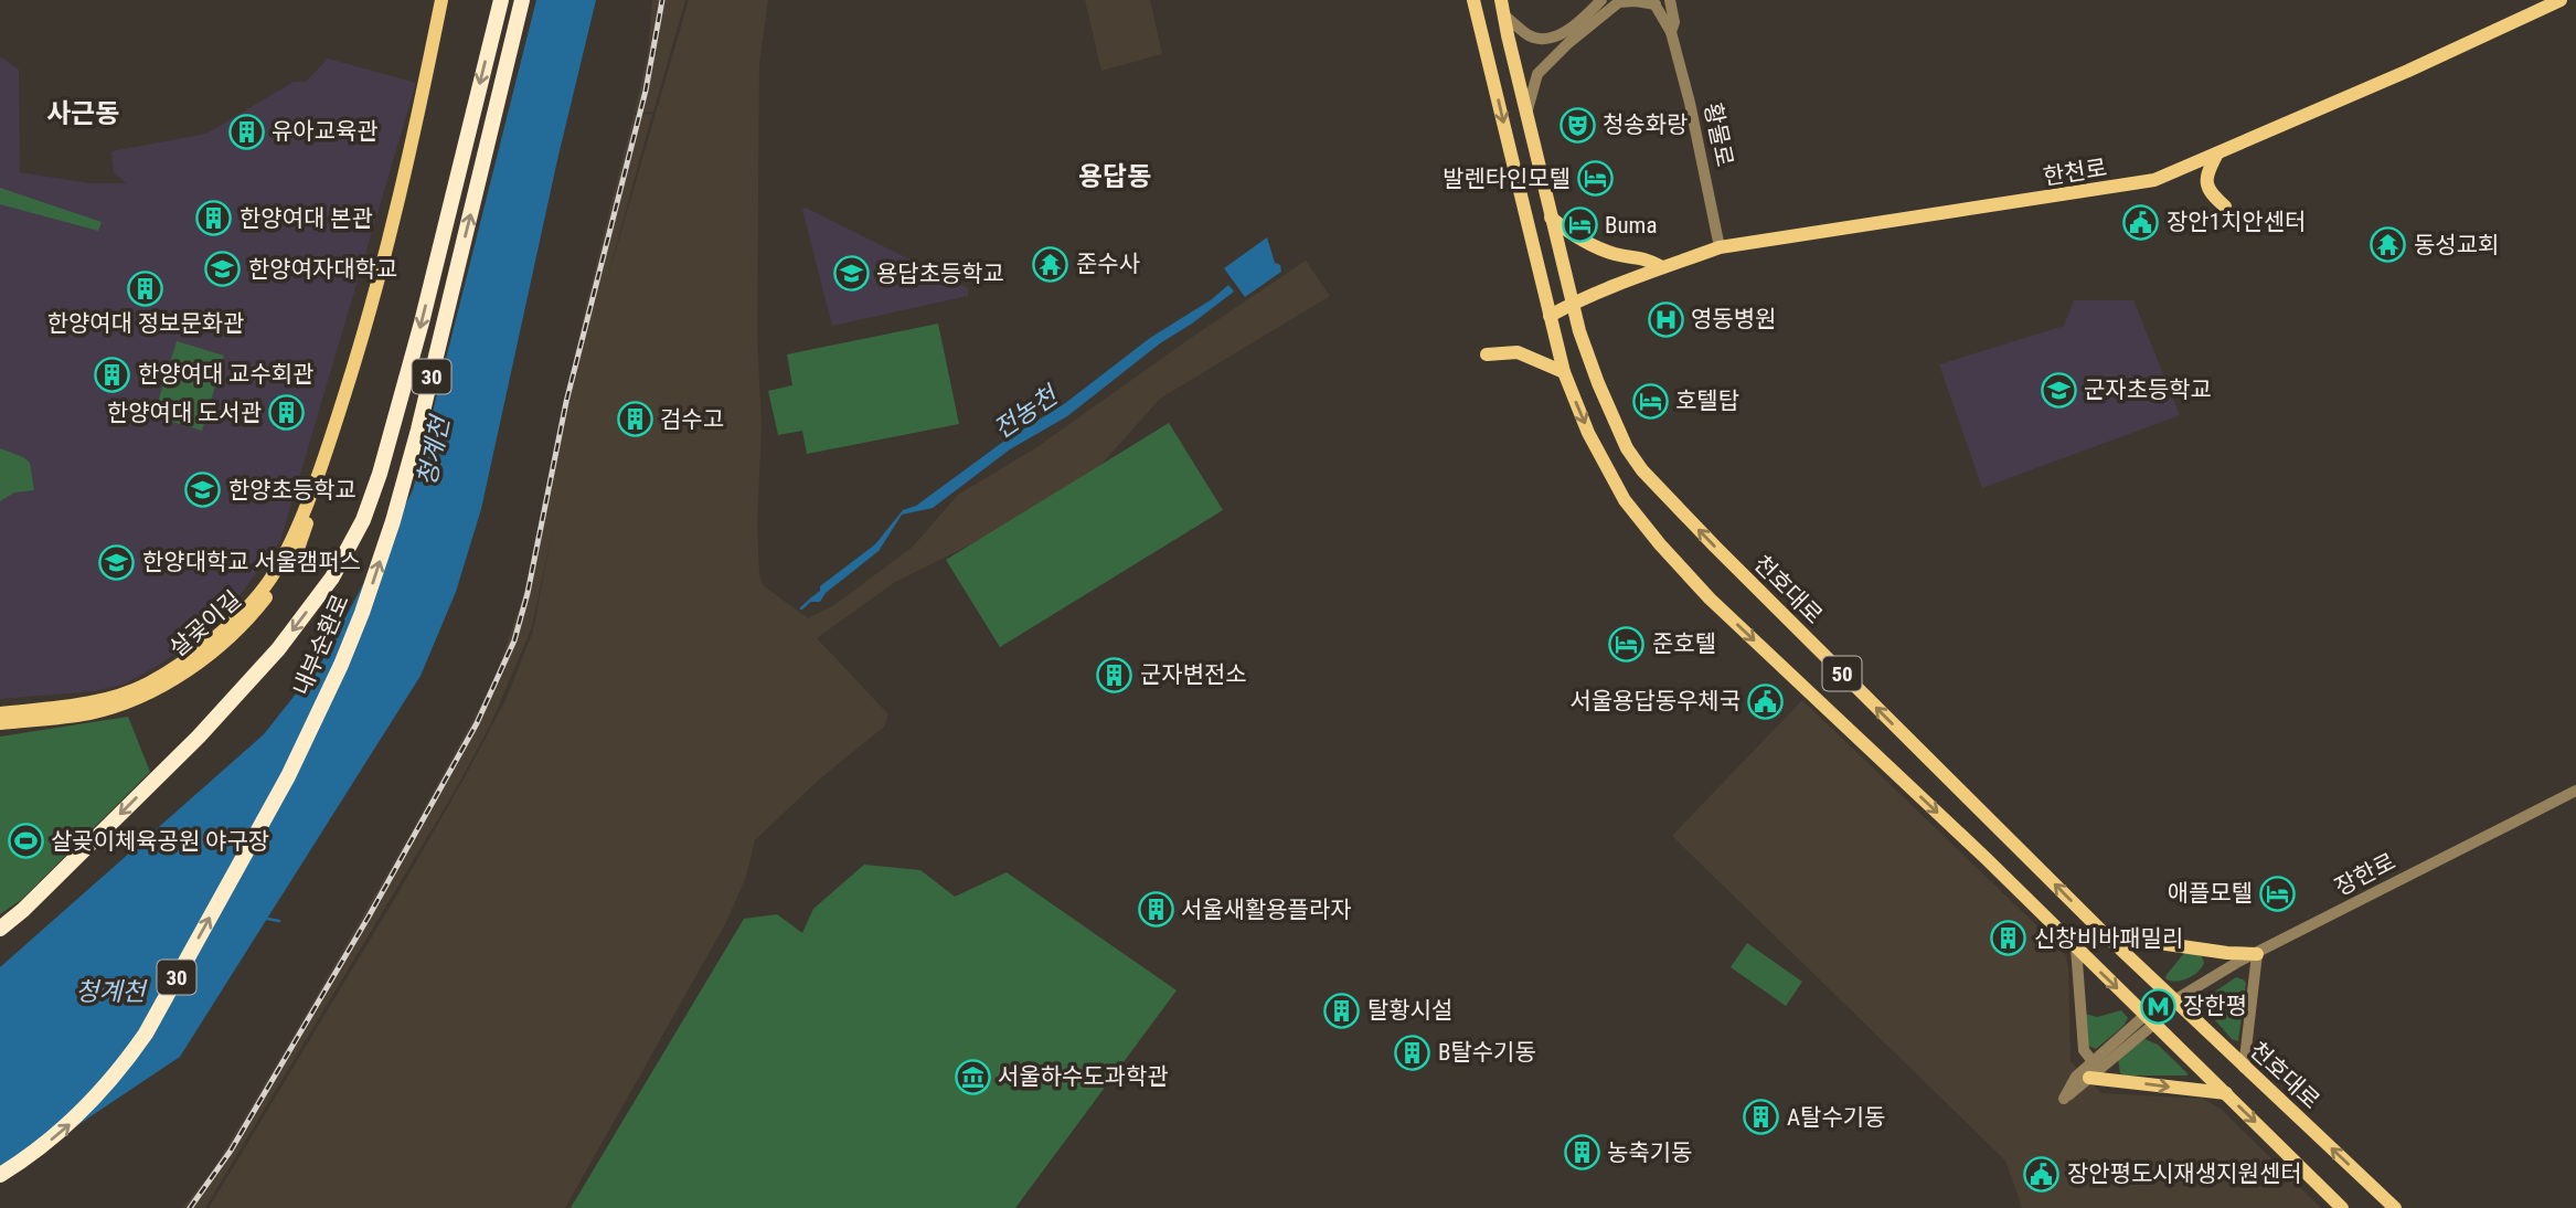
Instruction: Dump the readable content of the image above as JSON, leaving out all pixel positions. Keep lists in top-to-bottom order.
{
  "streets": {
    "highway": ["30", "내부순환로"],
    "main road": [
      "한천로",
      "천호대로",
      "살곶이길",
      "50"
    ],
    "street": ["황물로", "장한로"]
  },
  "crossings": [
    ["황물로", "한천로"],
    ["한천로", "천호대로"],
    ["한천로", "50"],
    ["천호대로", "장한로"],
    ["50", "장한로"]
  ],
  "districts": ["사근동", "용답동"],
  "water": ["전농천", "청계천"],
  "places": {
    "theatre": ["청송화랑"],
    "building": [
      "유아교육관",
      "한양여대 본관",
      "한양여대 정보문화관",
      "한양여대 교수회관",
      "한양여대 도서관",
      "검수고",
      "군자변전소",
      "서울새활용플라자",
      "신창비바패밀리",
      "탈황시설",
      "B탈수기동",
      "A탈수기동",
      "농축기동"
    ],
    "hotel": [
      "발렌타인모텔",
      "Buma",
      "호텔탑",
      "준호텔",
      "애플모텔"
    ],
    "public building": ["장안1치안센터", "서울용답동우체국", "장안평도시재생지원센터"],
    "temple": ["동성교회", "준수사"],
    "school or university": [
      "한양여자대학교",
      "용답초등학교",
      "군자초등학교",
      "한양초등학교",
      "한양대학교 서울캠퍼스"
    ],
    "hospital": ["영동병원"],
    "sports": ["살곶이체육공원 야구장"],
    "metro station": ["장한평"],
    "museum": ["서울하수도과학관"]
  }
}
